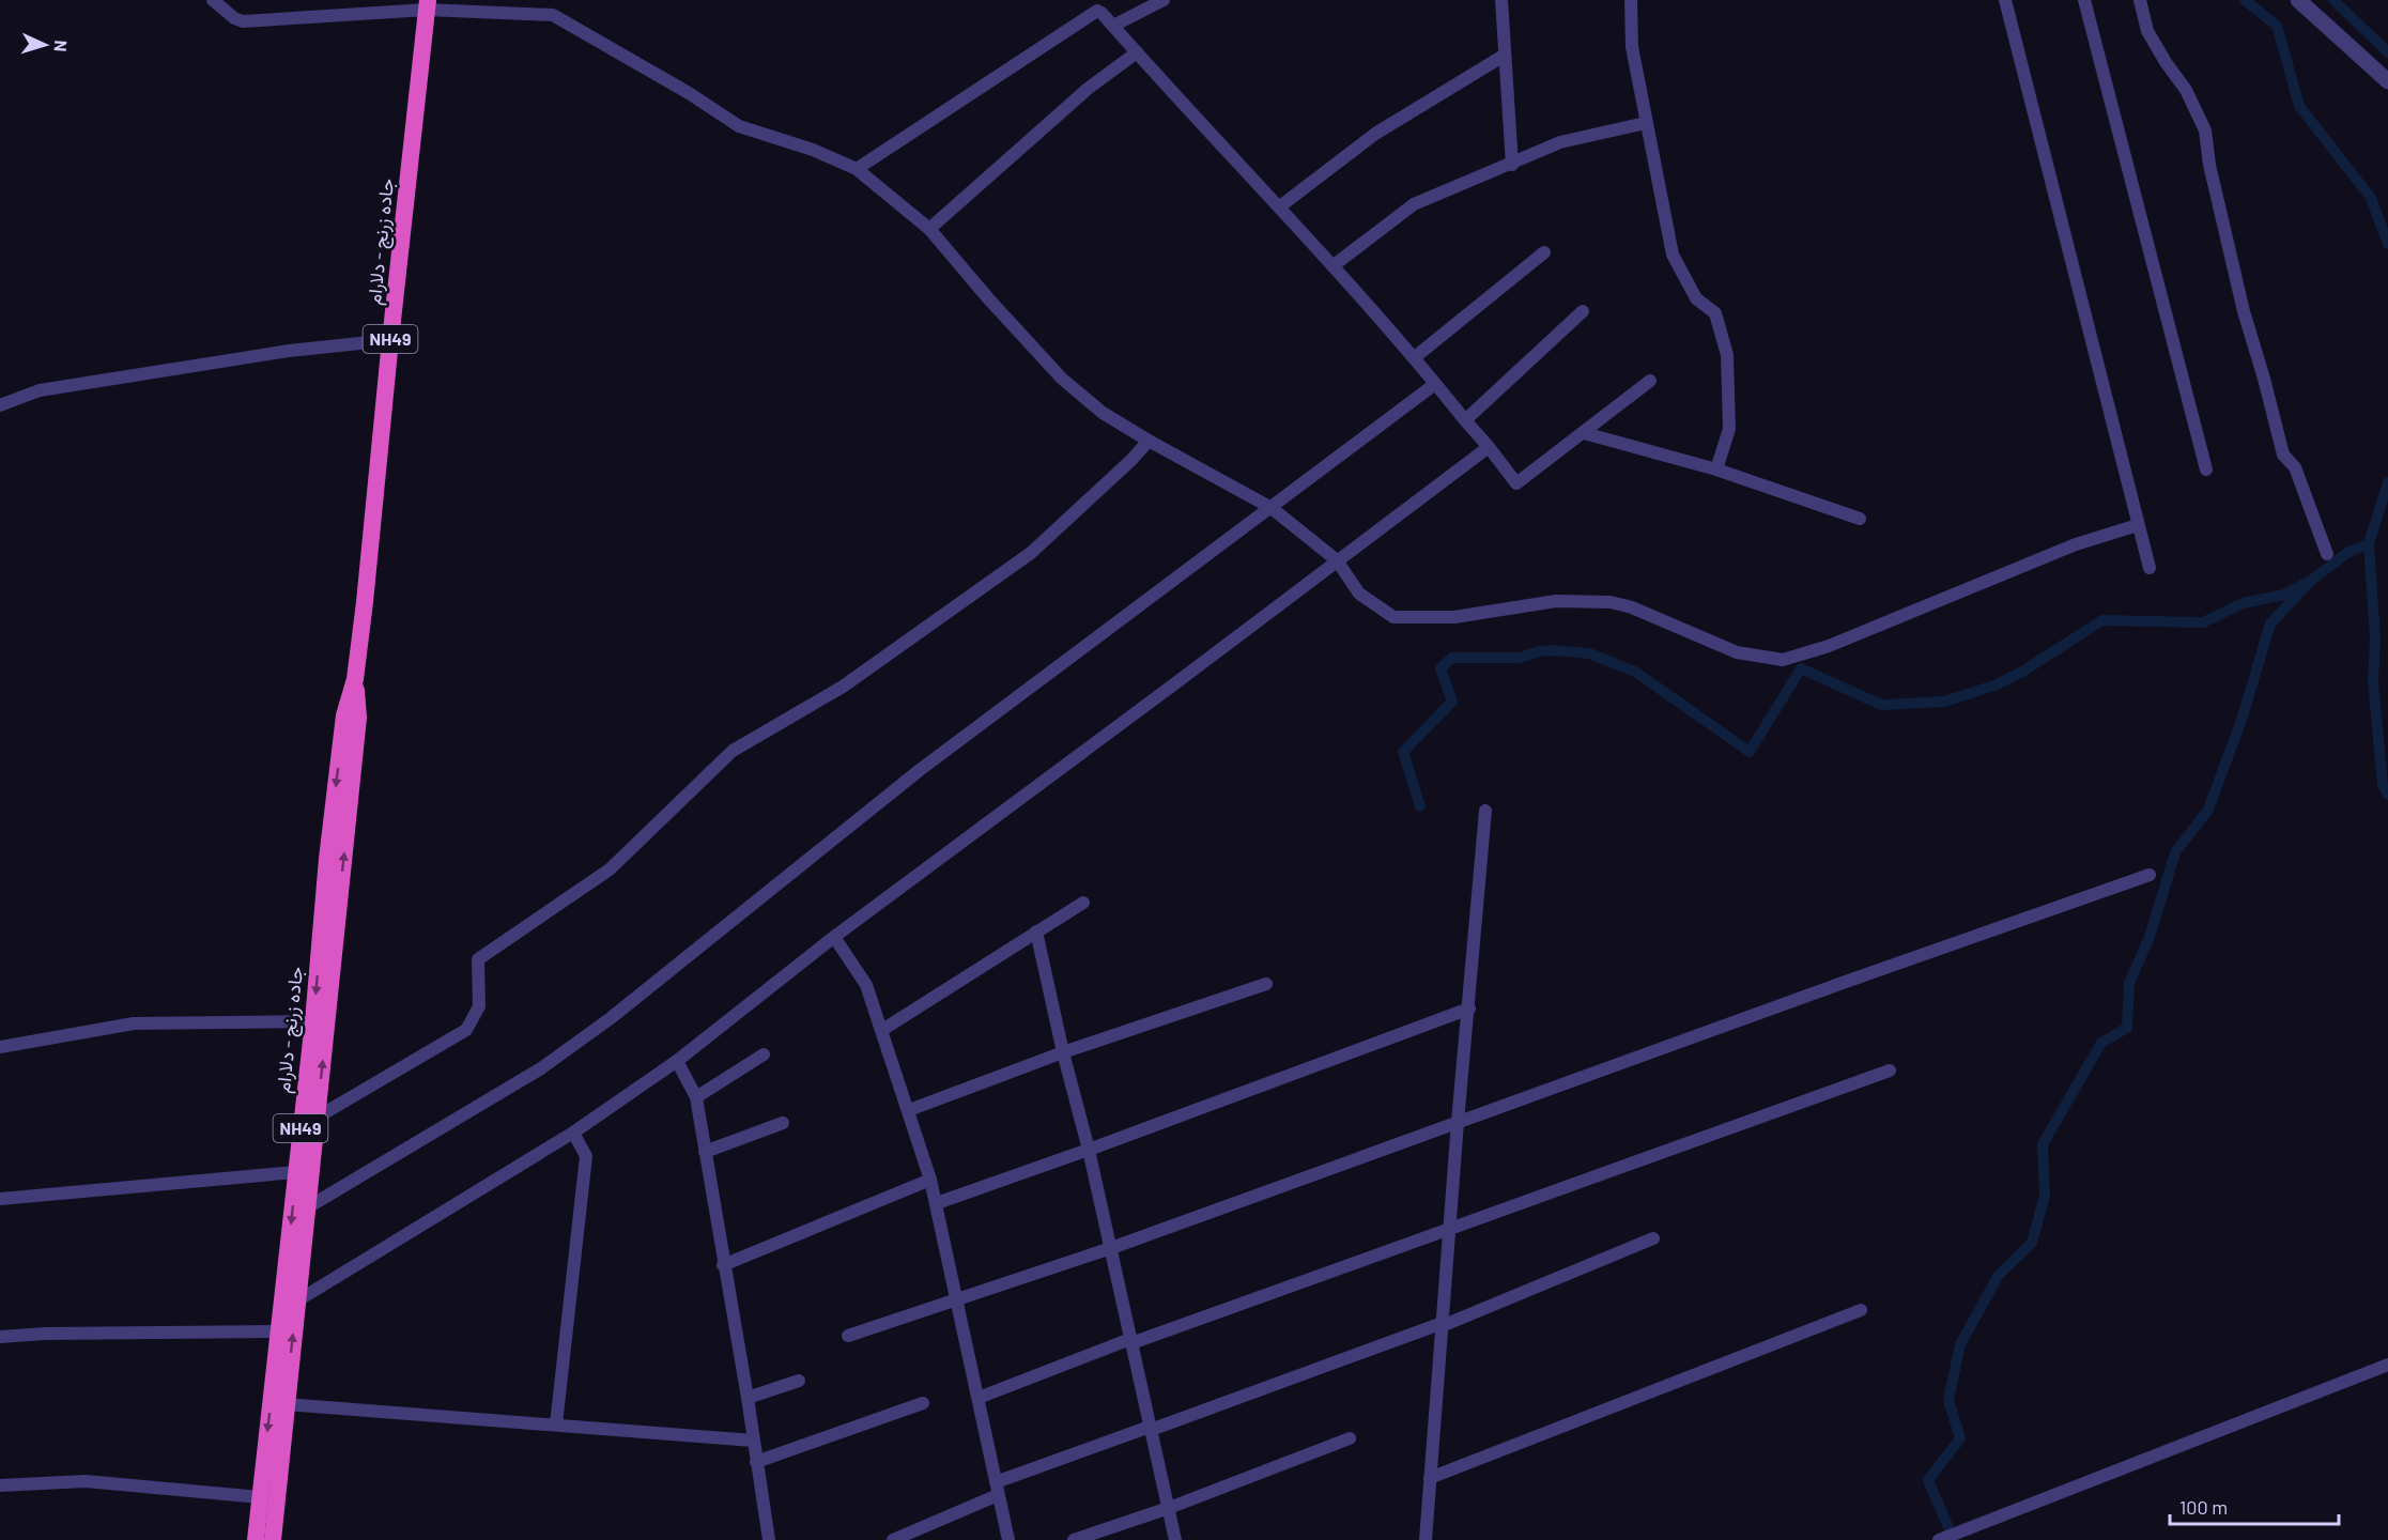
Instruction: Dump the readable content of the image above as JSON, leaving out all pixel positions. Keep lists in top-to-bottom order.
{
  "streets": {
    "highway": ["جاده زرنج - دلارام", "NH49"]
  },
  "scale_bar": "100 m",
  "north": "right"
}
